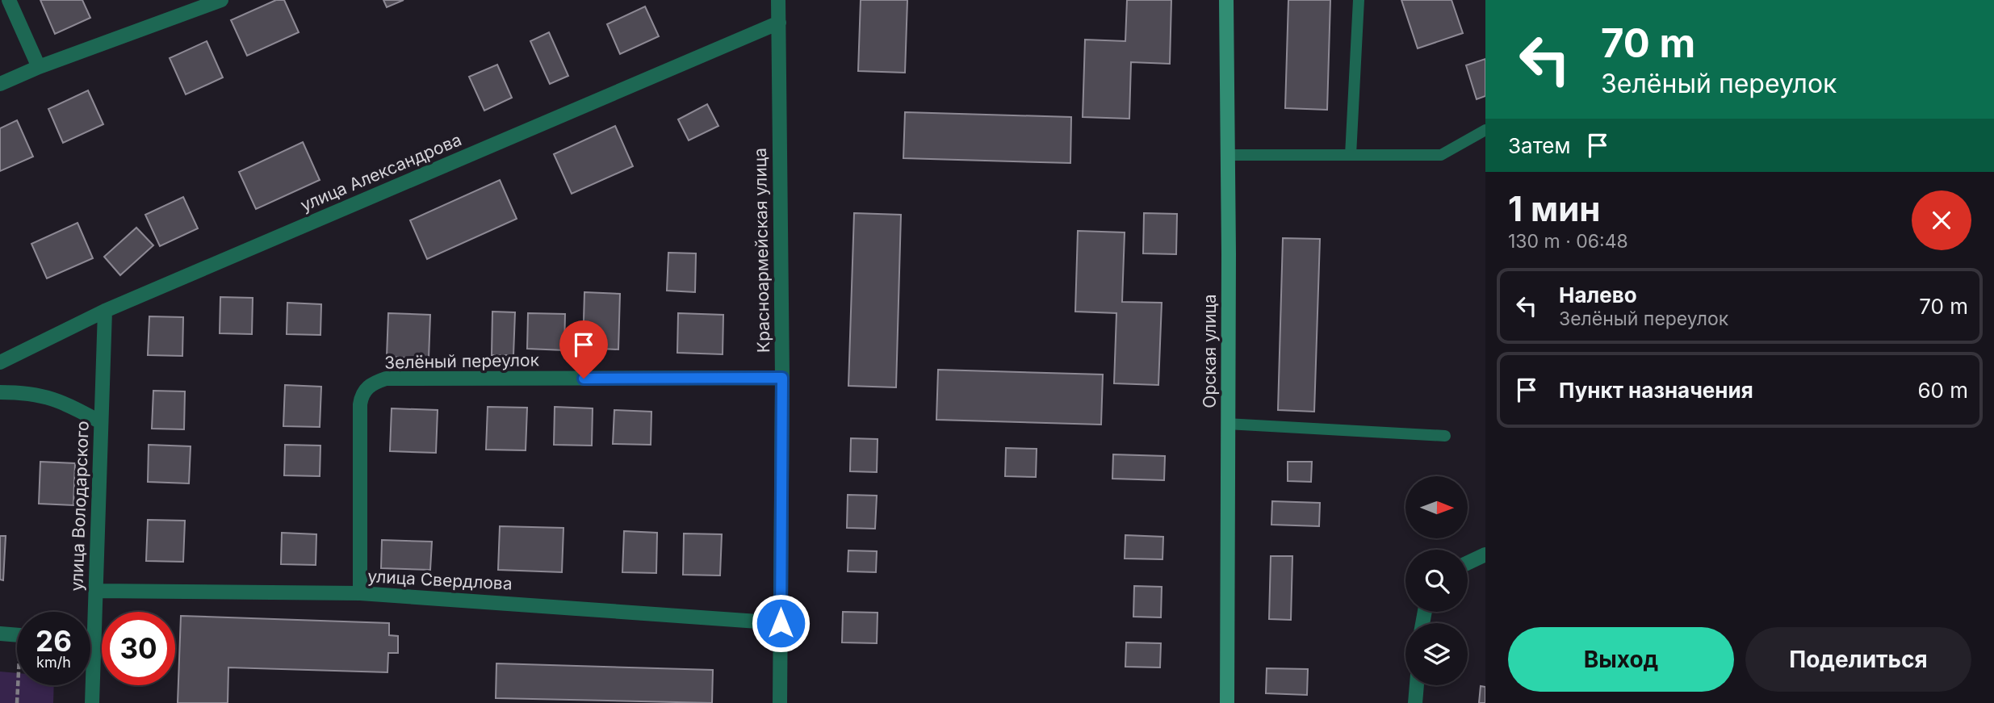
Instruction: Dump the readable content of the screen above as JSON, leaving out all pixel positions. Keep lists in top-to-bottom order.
{
  "streets": {
    "street": [
      "улица Александрова",
      "Красноармейская улица",
      "Орская улица",
      "Зелёный переулок",
      "улица Володарского",
      "улица Свердлова"
    ]
  },
  "crossings": [
    ["улица Александрова", "Красноармейская улица"],
    ["улица Александрова", "улица Володарского"],
    ["Красноармейская улица", "Зелёный переулок"],
    ["Красноармейская улица", "улица Свердлова"],
    ["Зелёный переулок", "улица Свердлова"],
    ["улица Володарского", "улица Свердлова"]
  ],
  "north": "right",
  "page": {
    "turn": ["70 m", "Зелёный переулок"],
    "then": "Затем",
    "heading": ["1 мин", "130 m · 06:48"],
    "list": [
      {
        "name": "Налево",
        "note": "Зелёный переулок",
        "value": "70 m"
      },
      {
        "name": "Пункт назначения",
        "value": "60 m"
      }
    ],
    "speed": "26 km/h",
    "limit": "30",
    "buttons": ["Выход", "Поделиться"]
  }
}
